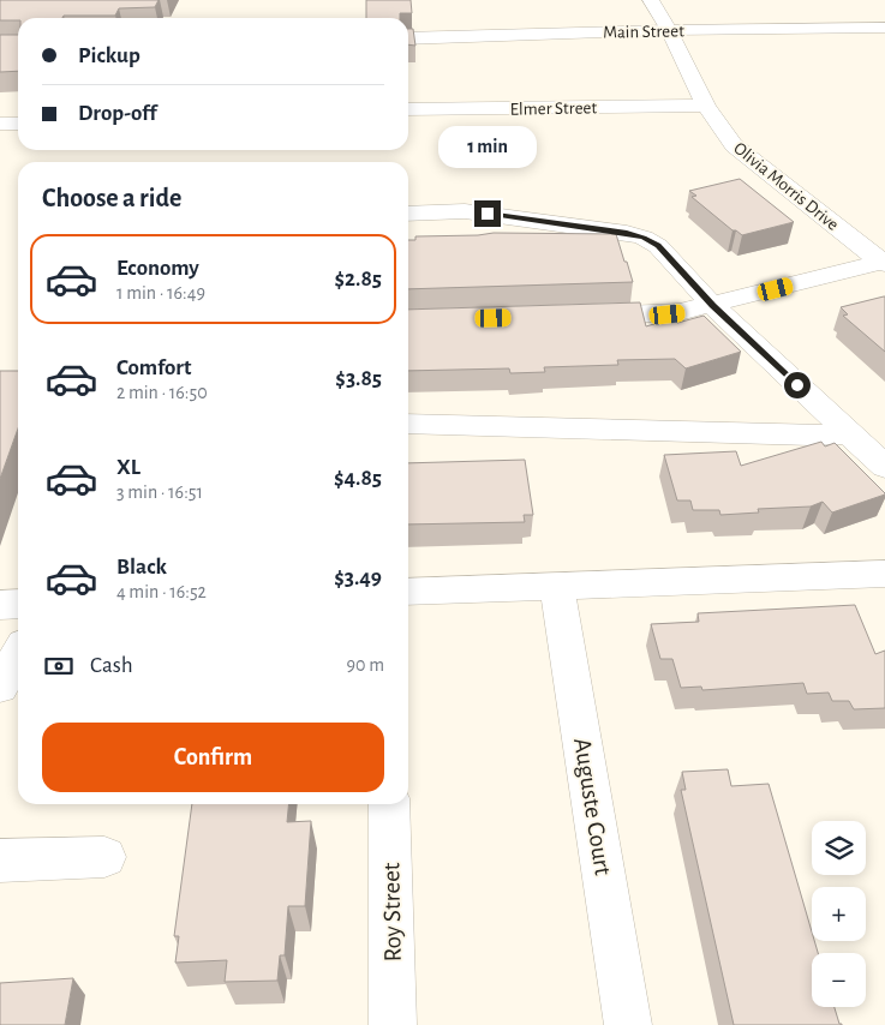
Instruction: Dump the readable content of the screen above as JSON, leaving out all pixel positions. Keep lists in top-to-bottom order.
{
  "streets": {
    "street": [
      "Main Street",
      "Elmer Street",
      "Olivia Morris Drive",
      "Auguste Court",
      "Roy Street"
    ]
  },
  "crossings": [
    ["Main Street", "Olivia Morris Drive"],
    ["Elmer Street", "Olivia Morris Drive"]
  ],
  "page": {
    "banner": ["Pickup", "Drop-off"],
    "bubble": "1 min",
    "heading": "Choose a ride",
    "list": [
      {
        "name": "Economy",
        "note": "1 min · 16:49",
        "value": "$2.85"
      },
      {
        "name": "Comfort",
        "note": "2 min · 16:50",
        "value": "$3.85"
      },
      {
        "name": "XL",
        "note": "3 min · 16:51",
        "value": "$4.85"
      },
      {
        "name": "Black",
        "note": "4 min · 16:52",
        "value": "$3.49"
      }
    ],
    "pay": ["Cash", "90 m"],
    "buttons": "Confirm",
    "map_buttons": ["+", "−"]
  }
}
